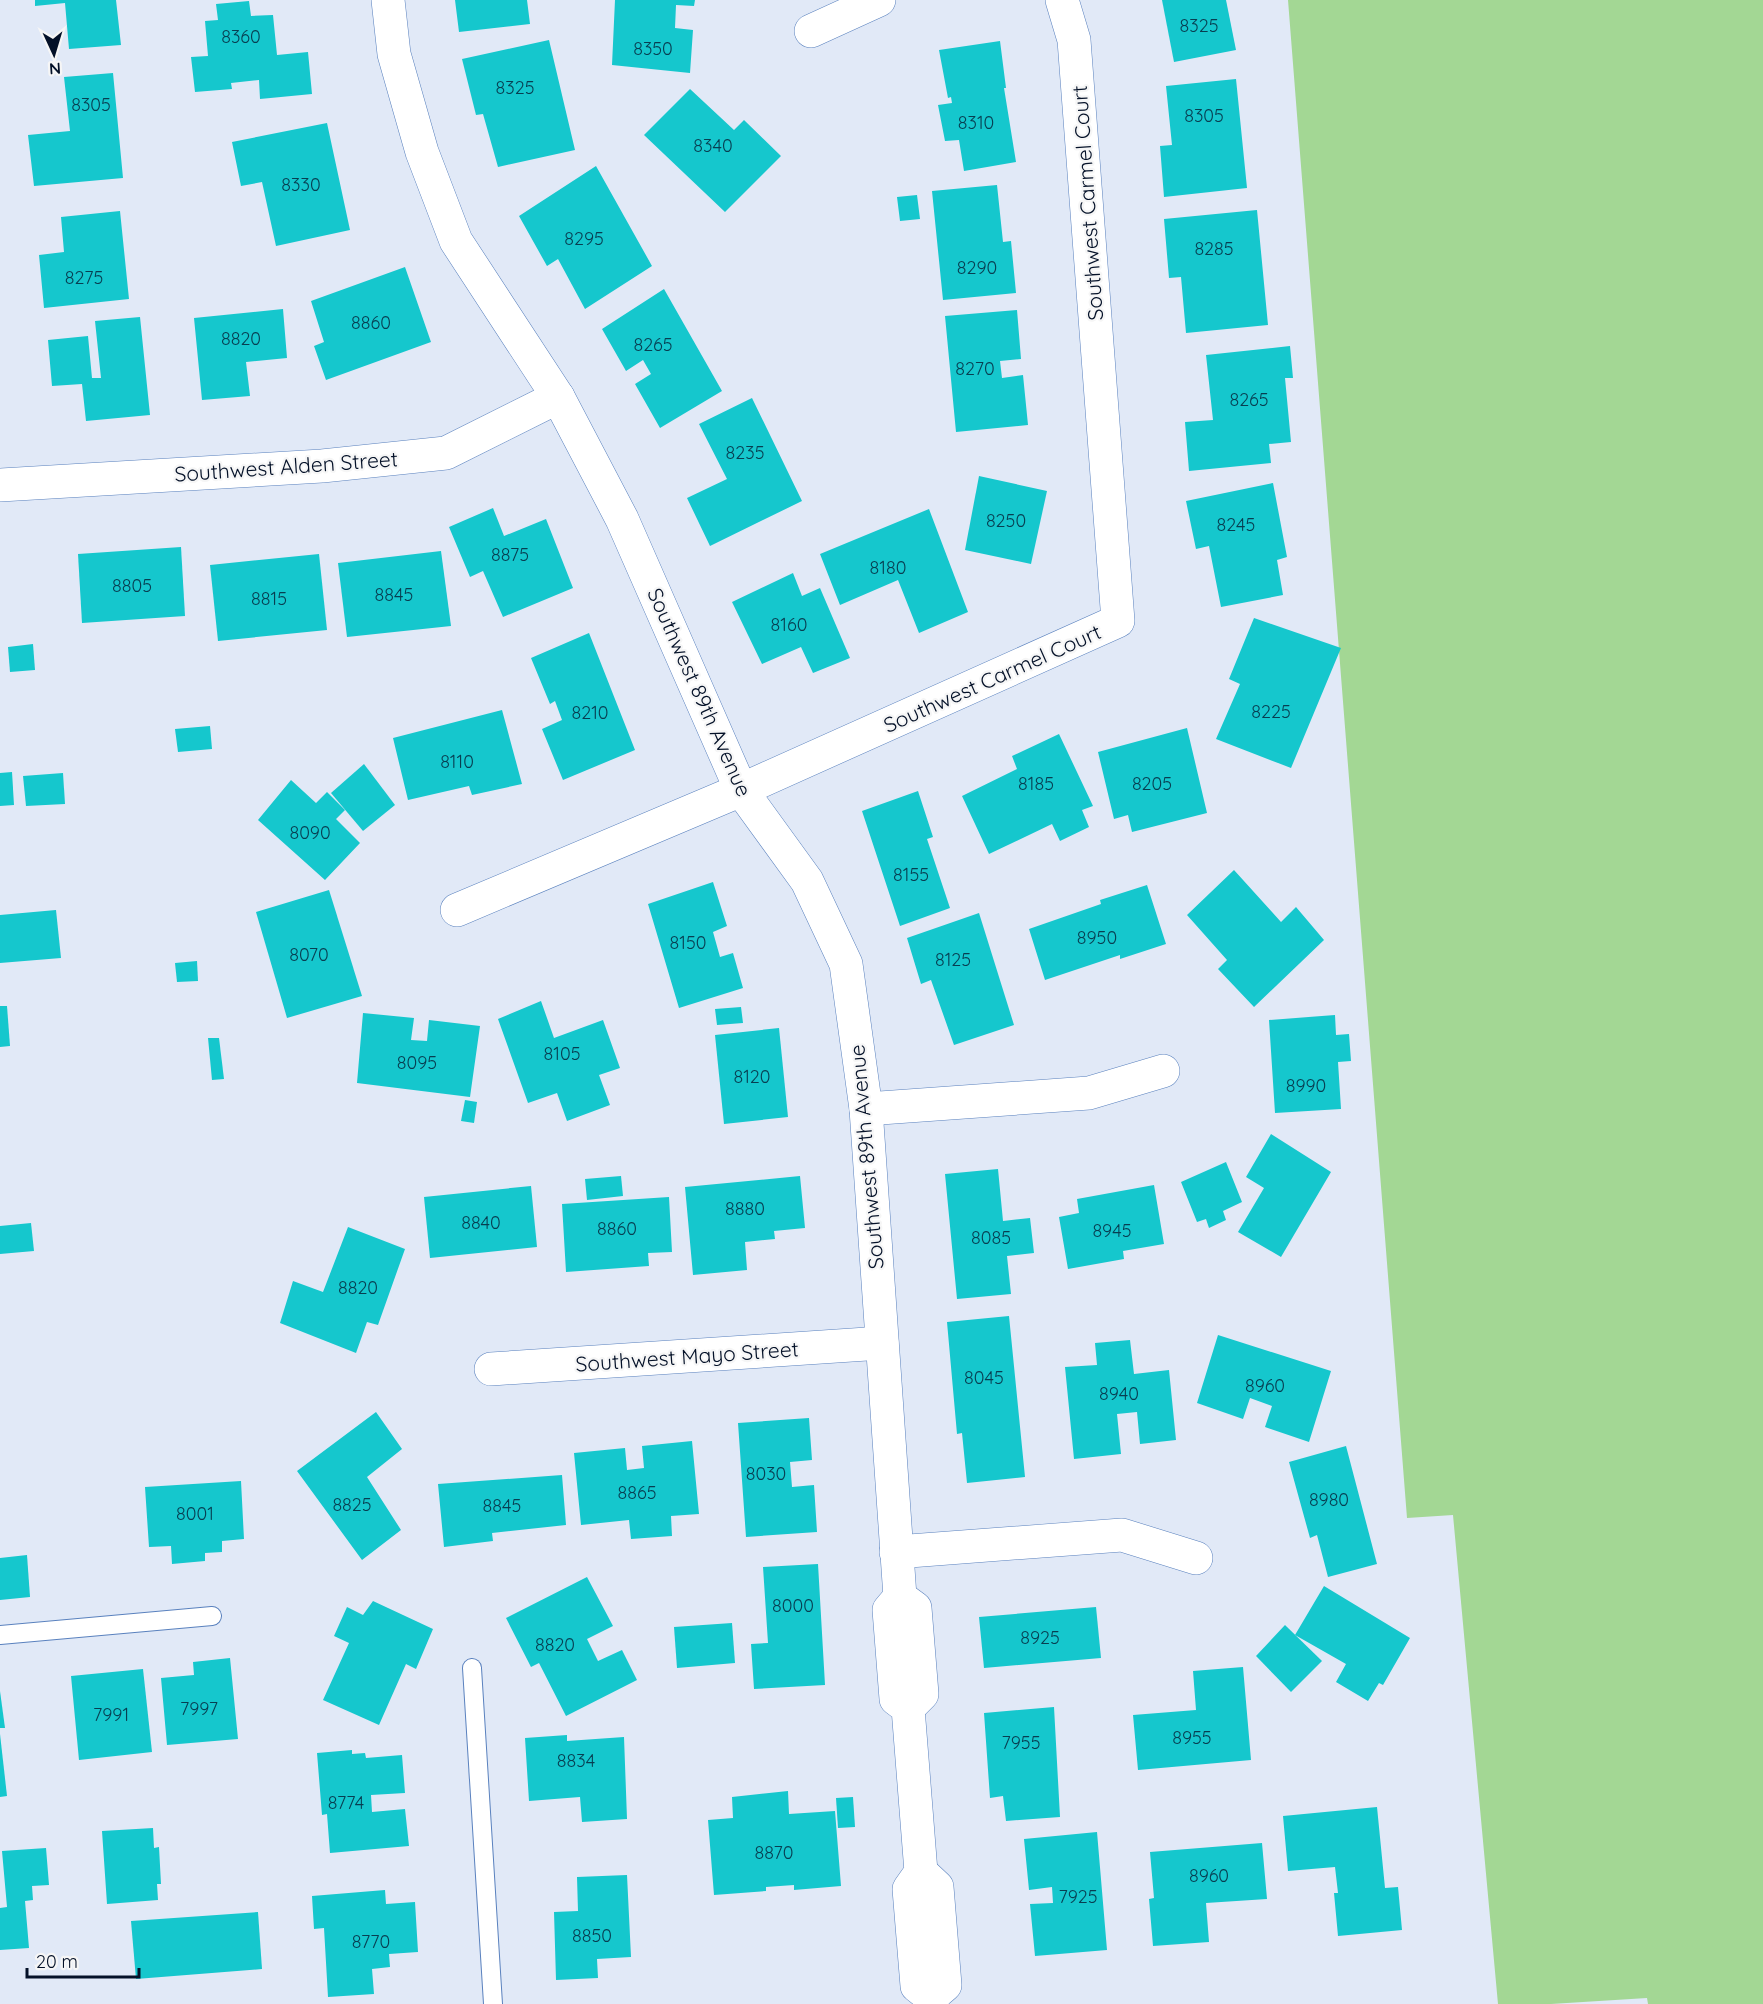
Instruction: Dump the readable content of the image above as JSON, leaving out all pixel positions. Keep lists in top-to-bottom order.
{
  "streets": {
    "street": [
      "Southwest Carmel Court",
      "Southwest Alden Street",
      "Southwest 89th Avenue",
      "Southwest Mayo Street"
    ]
  },
  "crossings": [
    ["Southwest Carmel Court", "Southwest 89th Avenue"],
    ["Southwest Alden Street", "Southwest 89th Avenue"],
    ["Southwest 89th Avenue", "Southwest Mayo Street"]
  ],
  "house_numbers": [
    "8325",
    "8360",
    "8350",
    "8325",
    "8305",
    "8305",
    "8310",
    "8340",
    "8330",
    "8295",
    "8285",
    "8290",
    "8275",
    "8860",
    "8820",
    "8265",
    "8270",
    "8265",
    "8235",
    "8250",
    "8245",
    "8875",
    "8180",
    "8805",
    "8845",
    "8815",
    "8160",
    "8225",
    "8210",
    "8110",
    "8185",
    "8205",
    "8090",
    "8155",
    "8950",
    "8150",
    "8070",
    "8125",
    "8105",
    "8095",
    "8120",
    "8990",
    "8880",
    "8840",
    "8860",
    "8945",
    "8085",
    "8820",
    "8045",
    "8960",
    "8940",
    "8030",
    "8865",
    "8980",
    "8825",
    "8845",
    "8001",
    "8000",
    "8925",
    "8820",
    "7997",
    "7991",
    "8955",
    "7955",
    "8834",
    "8774",
    "8870",
    "8960",
    "7925",
    "8850",
    "8770"
  ],
  "scale_bar": "20 m",
  "north": "bottom"
}
